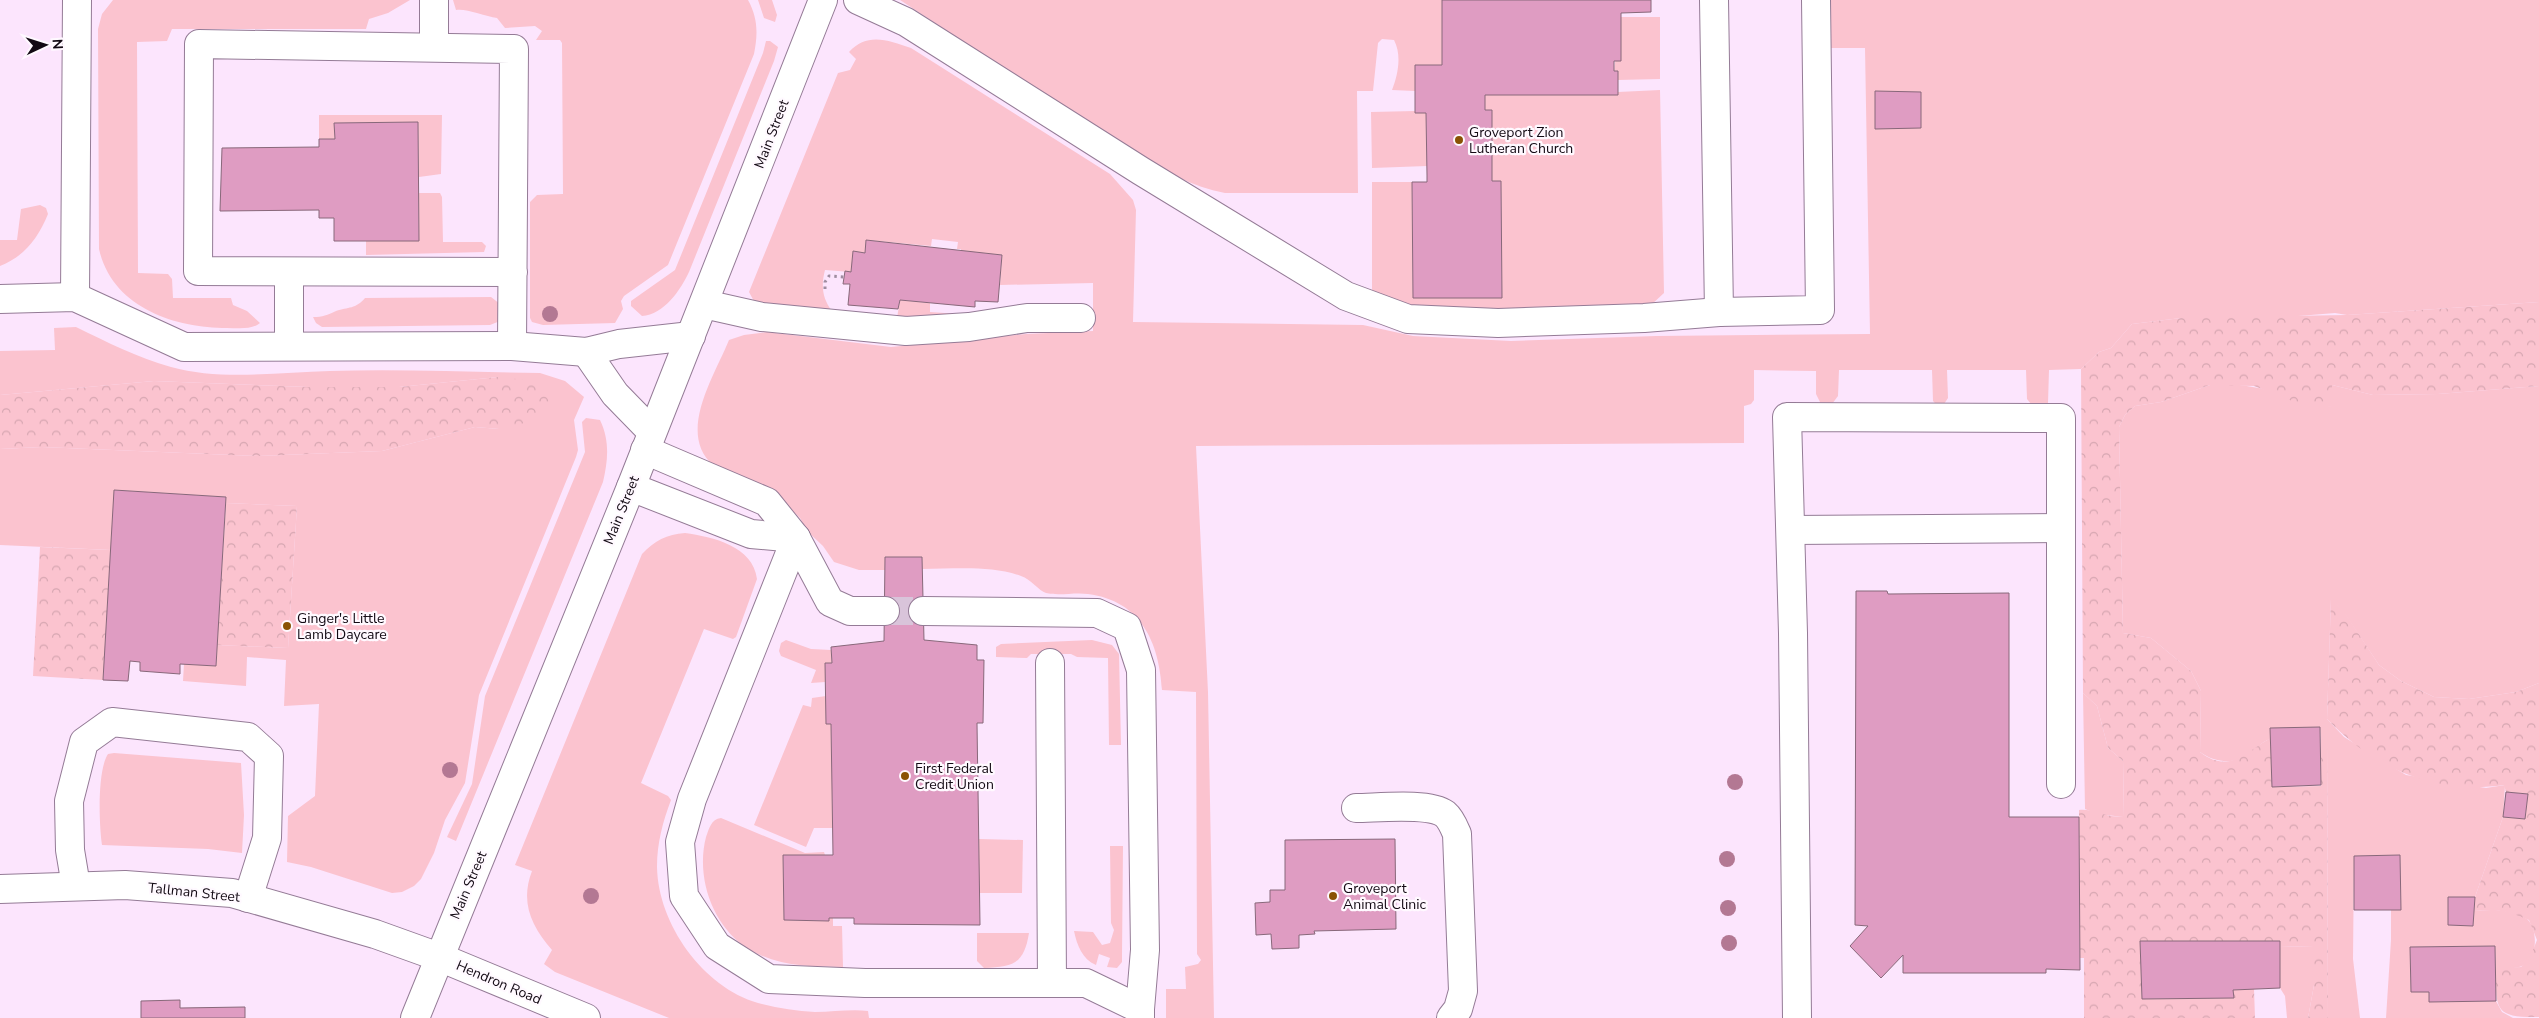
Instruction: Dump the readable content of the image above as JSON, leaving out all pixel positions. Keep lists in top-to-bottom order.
{
  "streets": {
    "main road": ["Main Street", "Tallman Street", "Hendron Road"]
  },
  "crossings": [
    ["Main Street", "Tallman Street"],
    ["Main Street", "Hendron Road"],
    ["Tallman Street", "Hendron Road"]
  ],
  "places": [
    "Groveport Zion Lutheran Church",
    "Ginger's Little Lamb Daycare",
    "First Federal Credit Union",
    "Groveport Animal Clinic"
  ],
  "north": "right"
}
